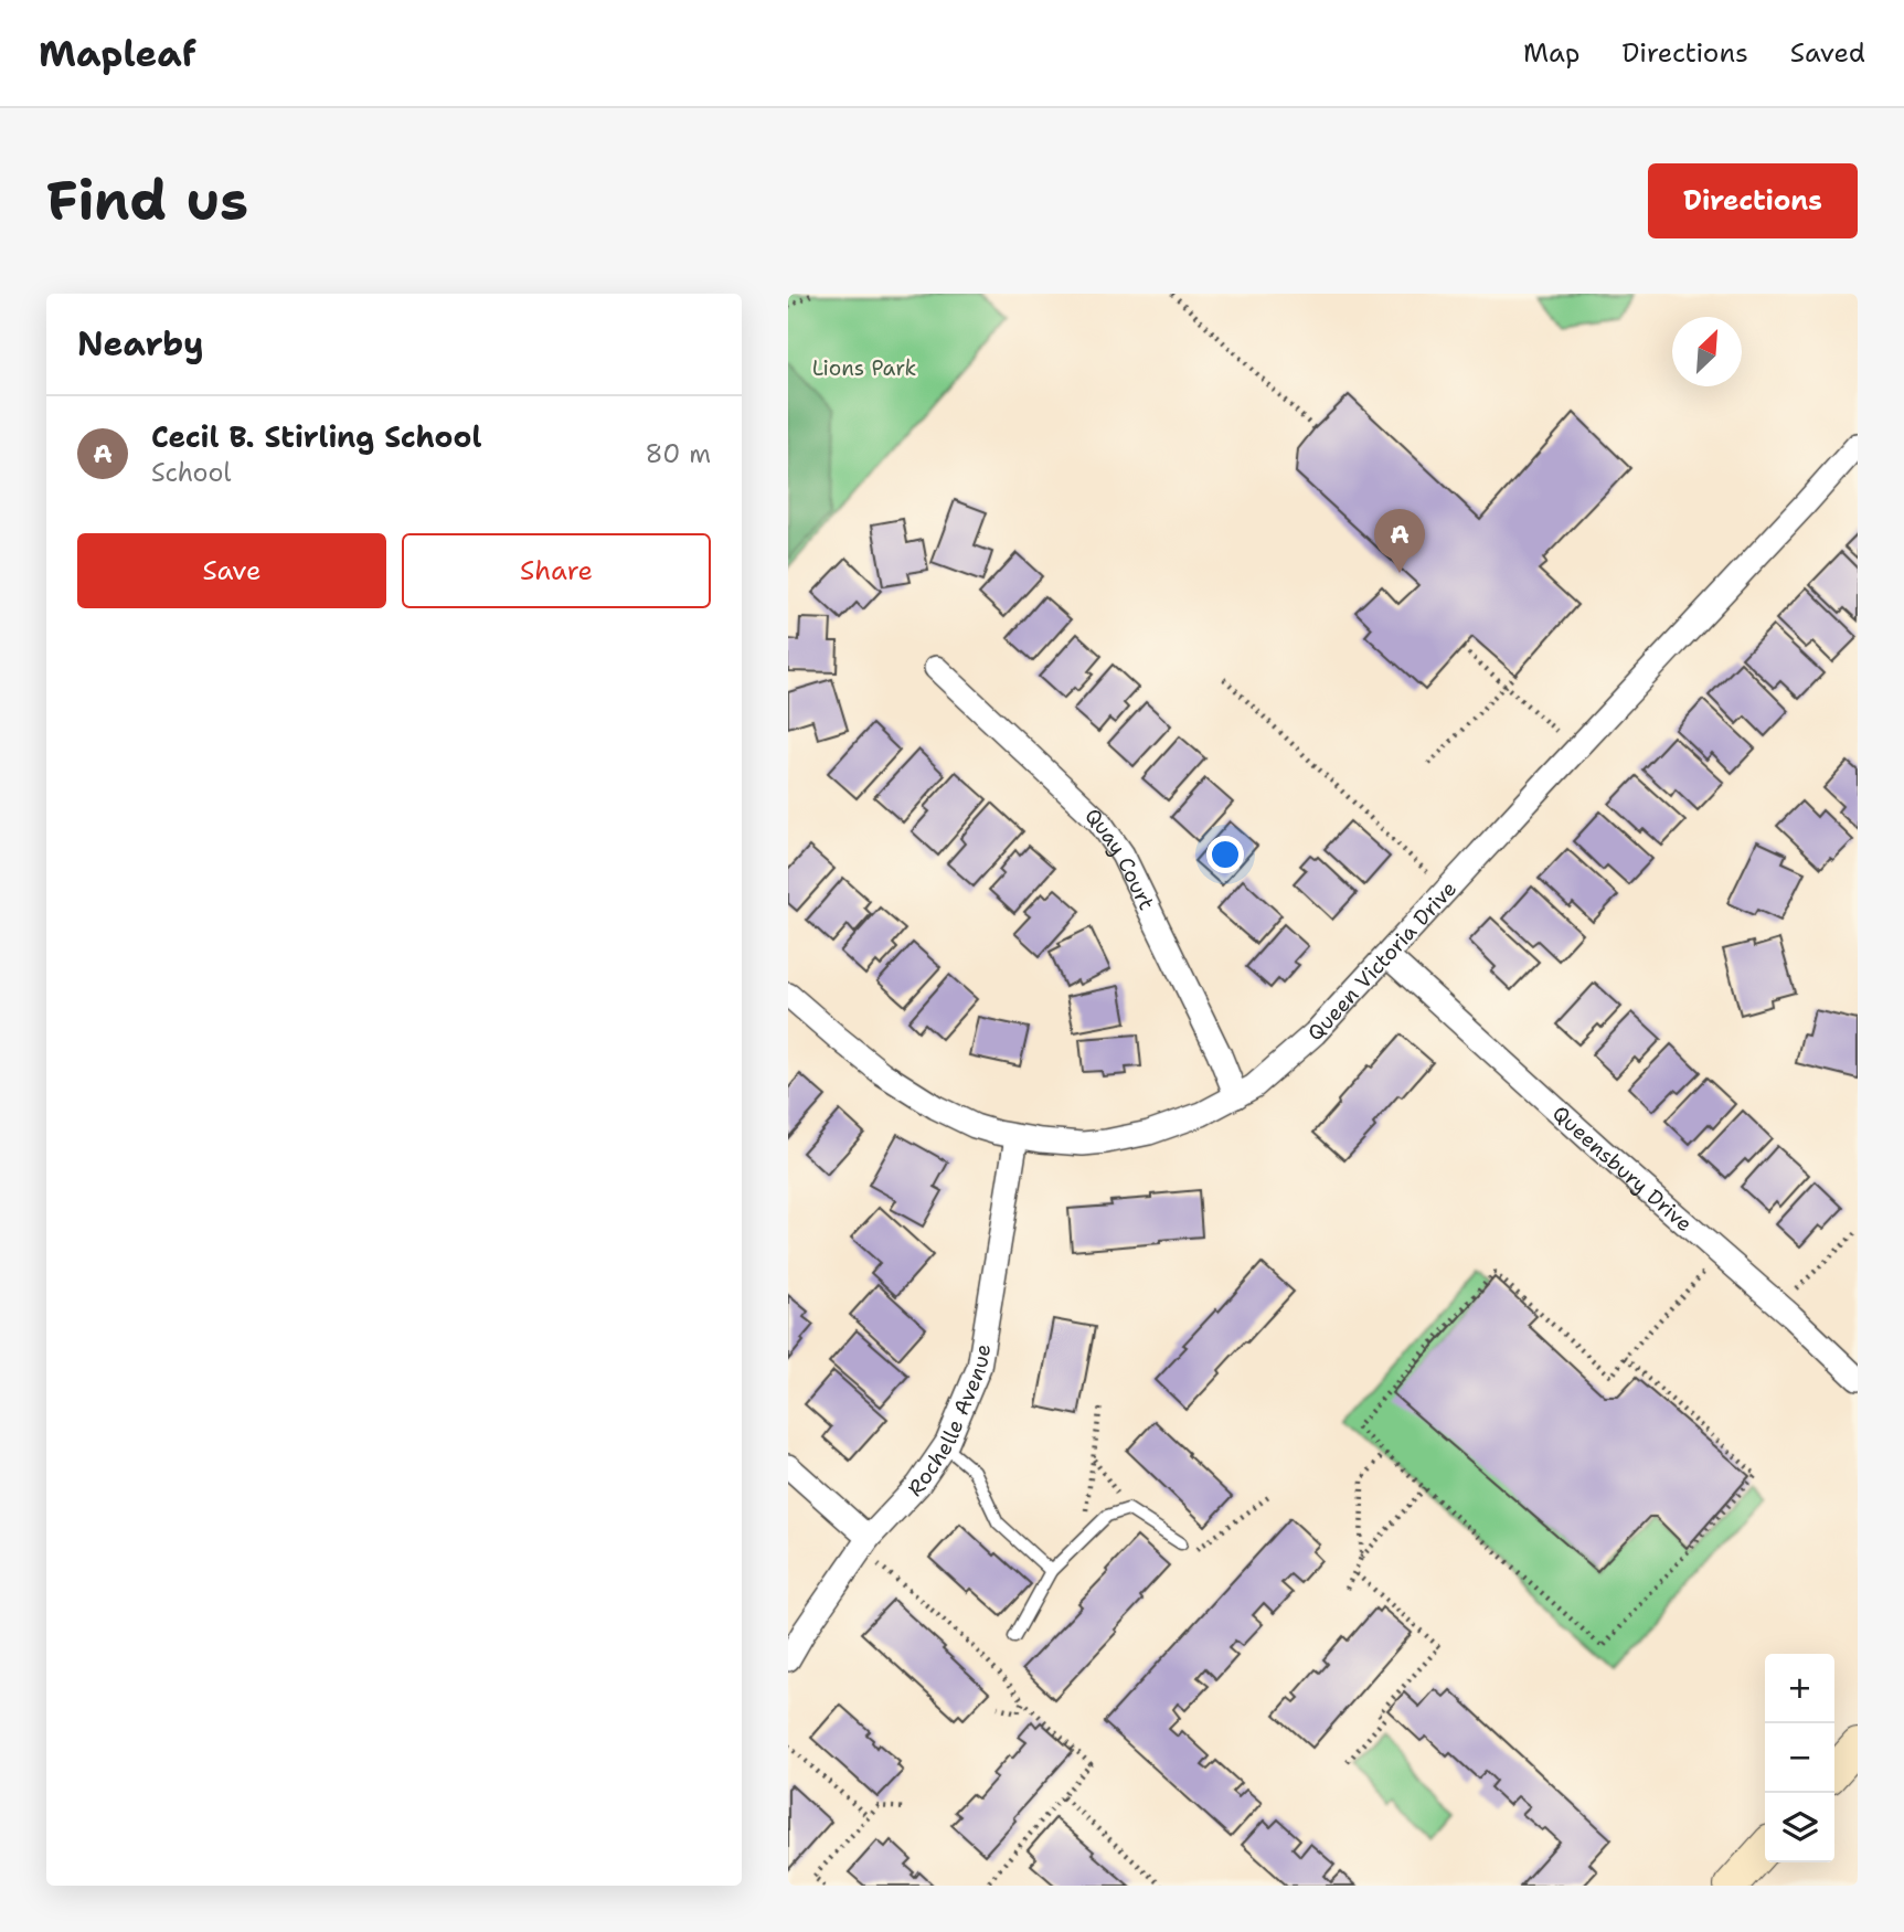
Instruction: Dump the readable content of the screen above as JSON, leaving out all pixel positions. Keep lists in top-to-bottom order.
{
  "streets": {
    "street": [
      "Quay Court",
      "Queen Victoria Drive",
      "Queensbury Drive",
      "Rochelle Avenue"
    ]
  },
  "crossings": [
    ["Quay Court", "Queen Victoria Drive"],
    ["Queen Victoria Drive", "Queensbury Drive"],
    ["Queen Victoria Drive", "Rochelle Avenue"]
  ],
  "parks": ["Lions Park"],
  "north": "top right",
  "page": {
    "header": "Mapleaf",
    "nav": ["Map", "Directions", "Saved"],
    "buttons": [
      "Directions",
      ["Save", "Share"]
    ],
    "title": "Find us",
    "heading": "Nearby",
    "list": [
      {
        "mark": "A",
        "name": "Cecil B. Stirling School",
        "note": "School",
        "value": "80 m"
      }
    ],
    "pins": "A",
    "map_buttons": ["+", "−"]
  }
}
